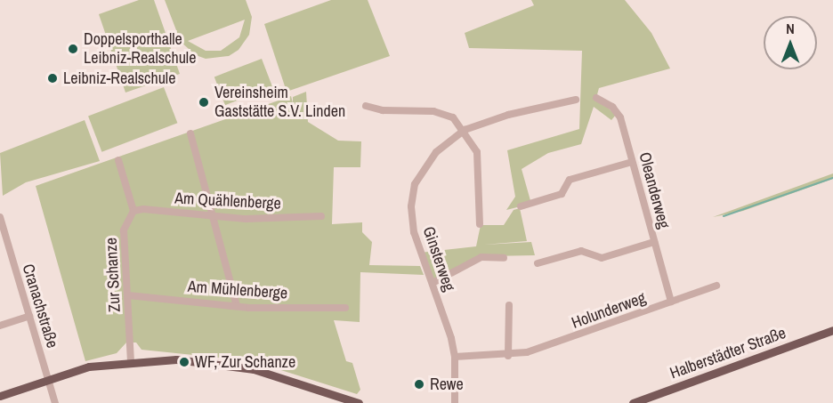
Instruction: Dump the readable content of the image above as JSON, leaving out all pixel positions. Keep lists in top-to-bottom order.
{
  "streets": {
    "main road": ["Halberstädter Straße"],
    "street": [
      "Oleanderweg",
      "Am Quählenberge",
      "Ginsterweg",
      "Zur Schanze",
      "Am Mühlenberge",
      "Cranachstraße",
      "Holunderweg"
    ]
  },
  "crossings": [
    ["Oleanderweg", "Holunderweg"],
    ["Am Quählenberge", "Zur Schanze"],
    ["Ginsterweg", "Holunderweg"],
    ["Zur Schanze", "Am Mühlenberge"]
  ],
  "places": [
    "Doppelsporthalle Leibniz-Realschule",
    "Leibniz-Realschule",
    "Vereinsheim Gaststätte S.V. Linden",
    "WF, Zur Schanze",
    "Rewe"
  ],
  "north": "top"
}
